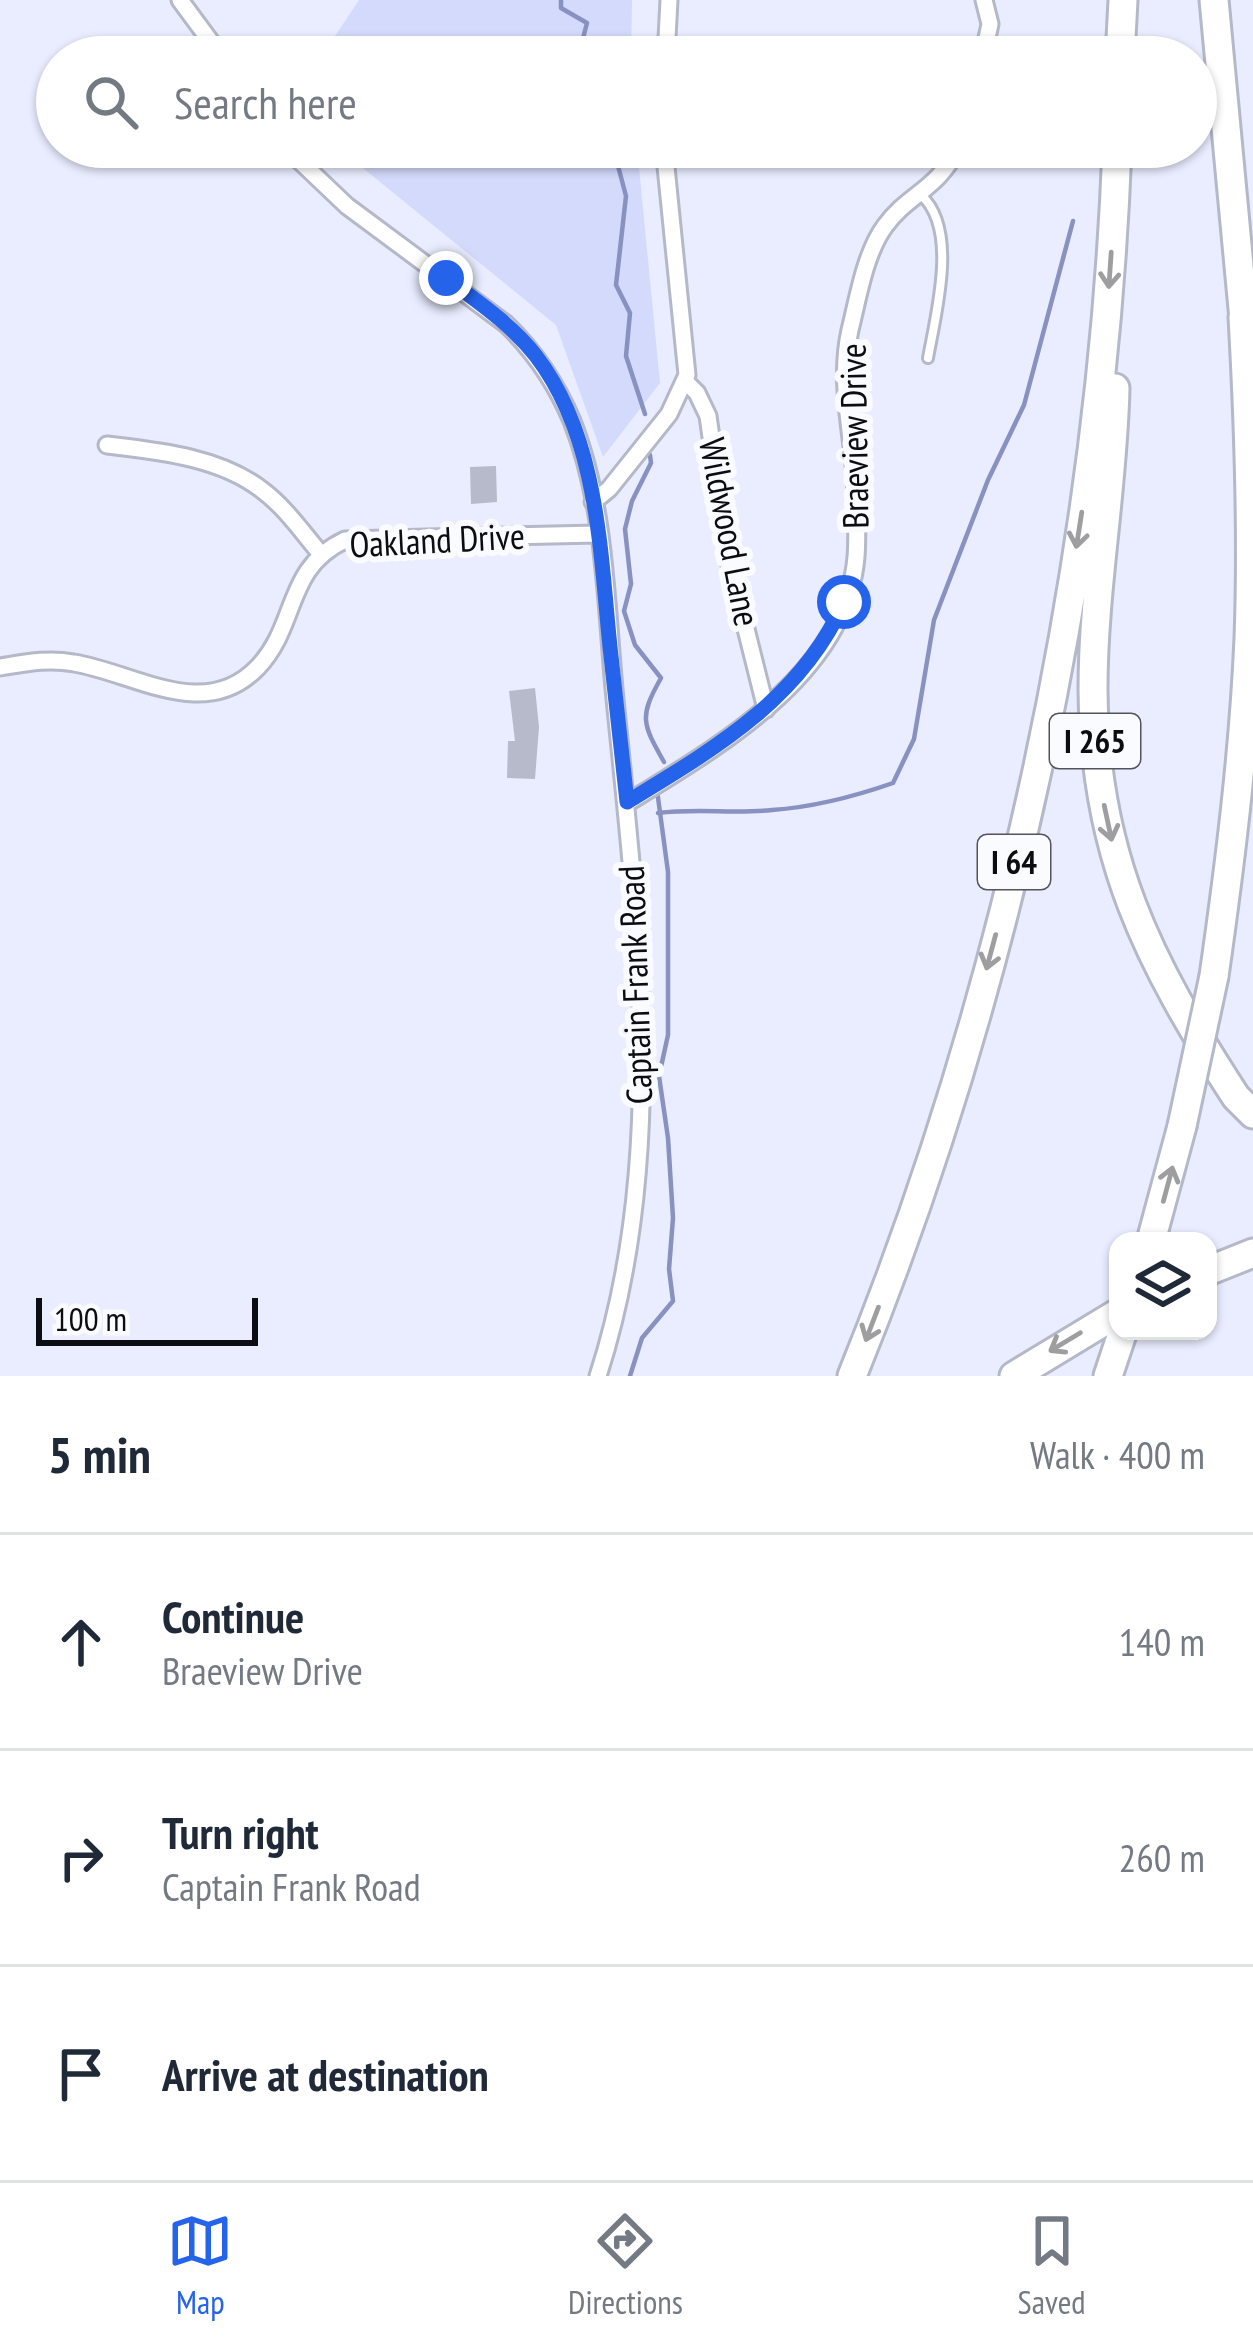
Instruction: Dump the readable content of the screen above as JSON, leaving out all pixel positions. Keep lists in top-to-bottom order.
{
  "streets": {
    "highway": ["I 265", "I 64"],
    "street": [
      "Braeview Drive",
      "Wildwood Lane",
      "Oakland Drive",
      "Captain Frank Road"
    ]
  },
  "crossings": [
    ["Braeview Drive", "Wildwood Lane"],
    ["Braeview Drive", "Captain Frank Road"],
    ["Oakland Drive", "Captain Frank Road"],
    ["I 265", "I 64"]
  ],
  "scale_bar": "100 m",
  "page": {
    "search": "Search here",
    "scale": "100 m",
    "heading": ["5 min", "Walk · 400 m"],
    "list": [
      ["Continue", "Braeview Drive", "140 m"],
      ["Turn right", "Captain Frank Road", "260 m"],
      "Arrive at destination"
    ],
    "nav": ["Map", "Directions", "Saved"]
  }
}
